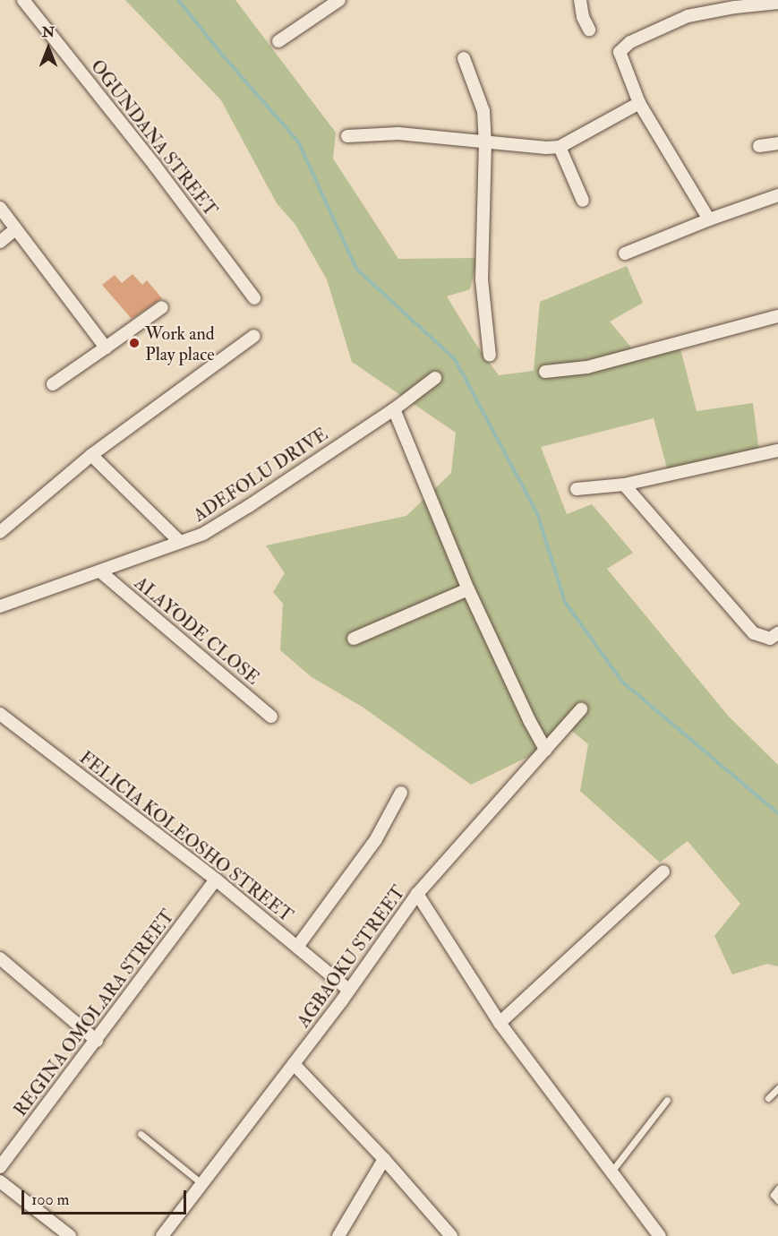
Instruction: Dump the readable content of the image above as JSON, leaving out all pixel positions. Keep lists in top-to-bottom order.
{
  "streets": {
    "street": [
      "OGUNDANA STREET",
      "ADEFOLU DRIVE",
      "ALAYODE CLOSE",
      "FELICIA KOLEOSHO STREET",
      "AGBAOKU STREET",
      "REGINA OMOLARA STREET"
    ]
  },
  "crossings": [
    ["ADEFOLU DRIVE", "ALAYODE CLOSE"],
    ["FELICIA KOLEOSHO STREET", "AGBAOKU STREET"],
    ["FELICIA KOLEOSHO STREET", "REGINA OMOLARA STREET"]
  ],
  "places": ["Work and Play place"],
  "scale_bar": "100 m",
  "north": "top"
}
